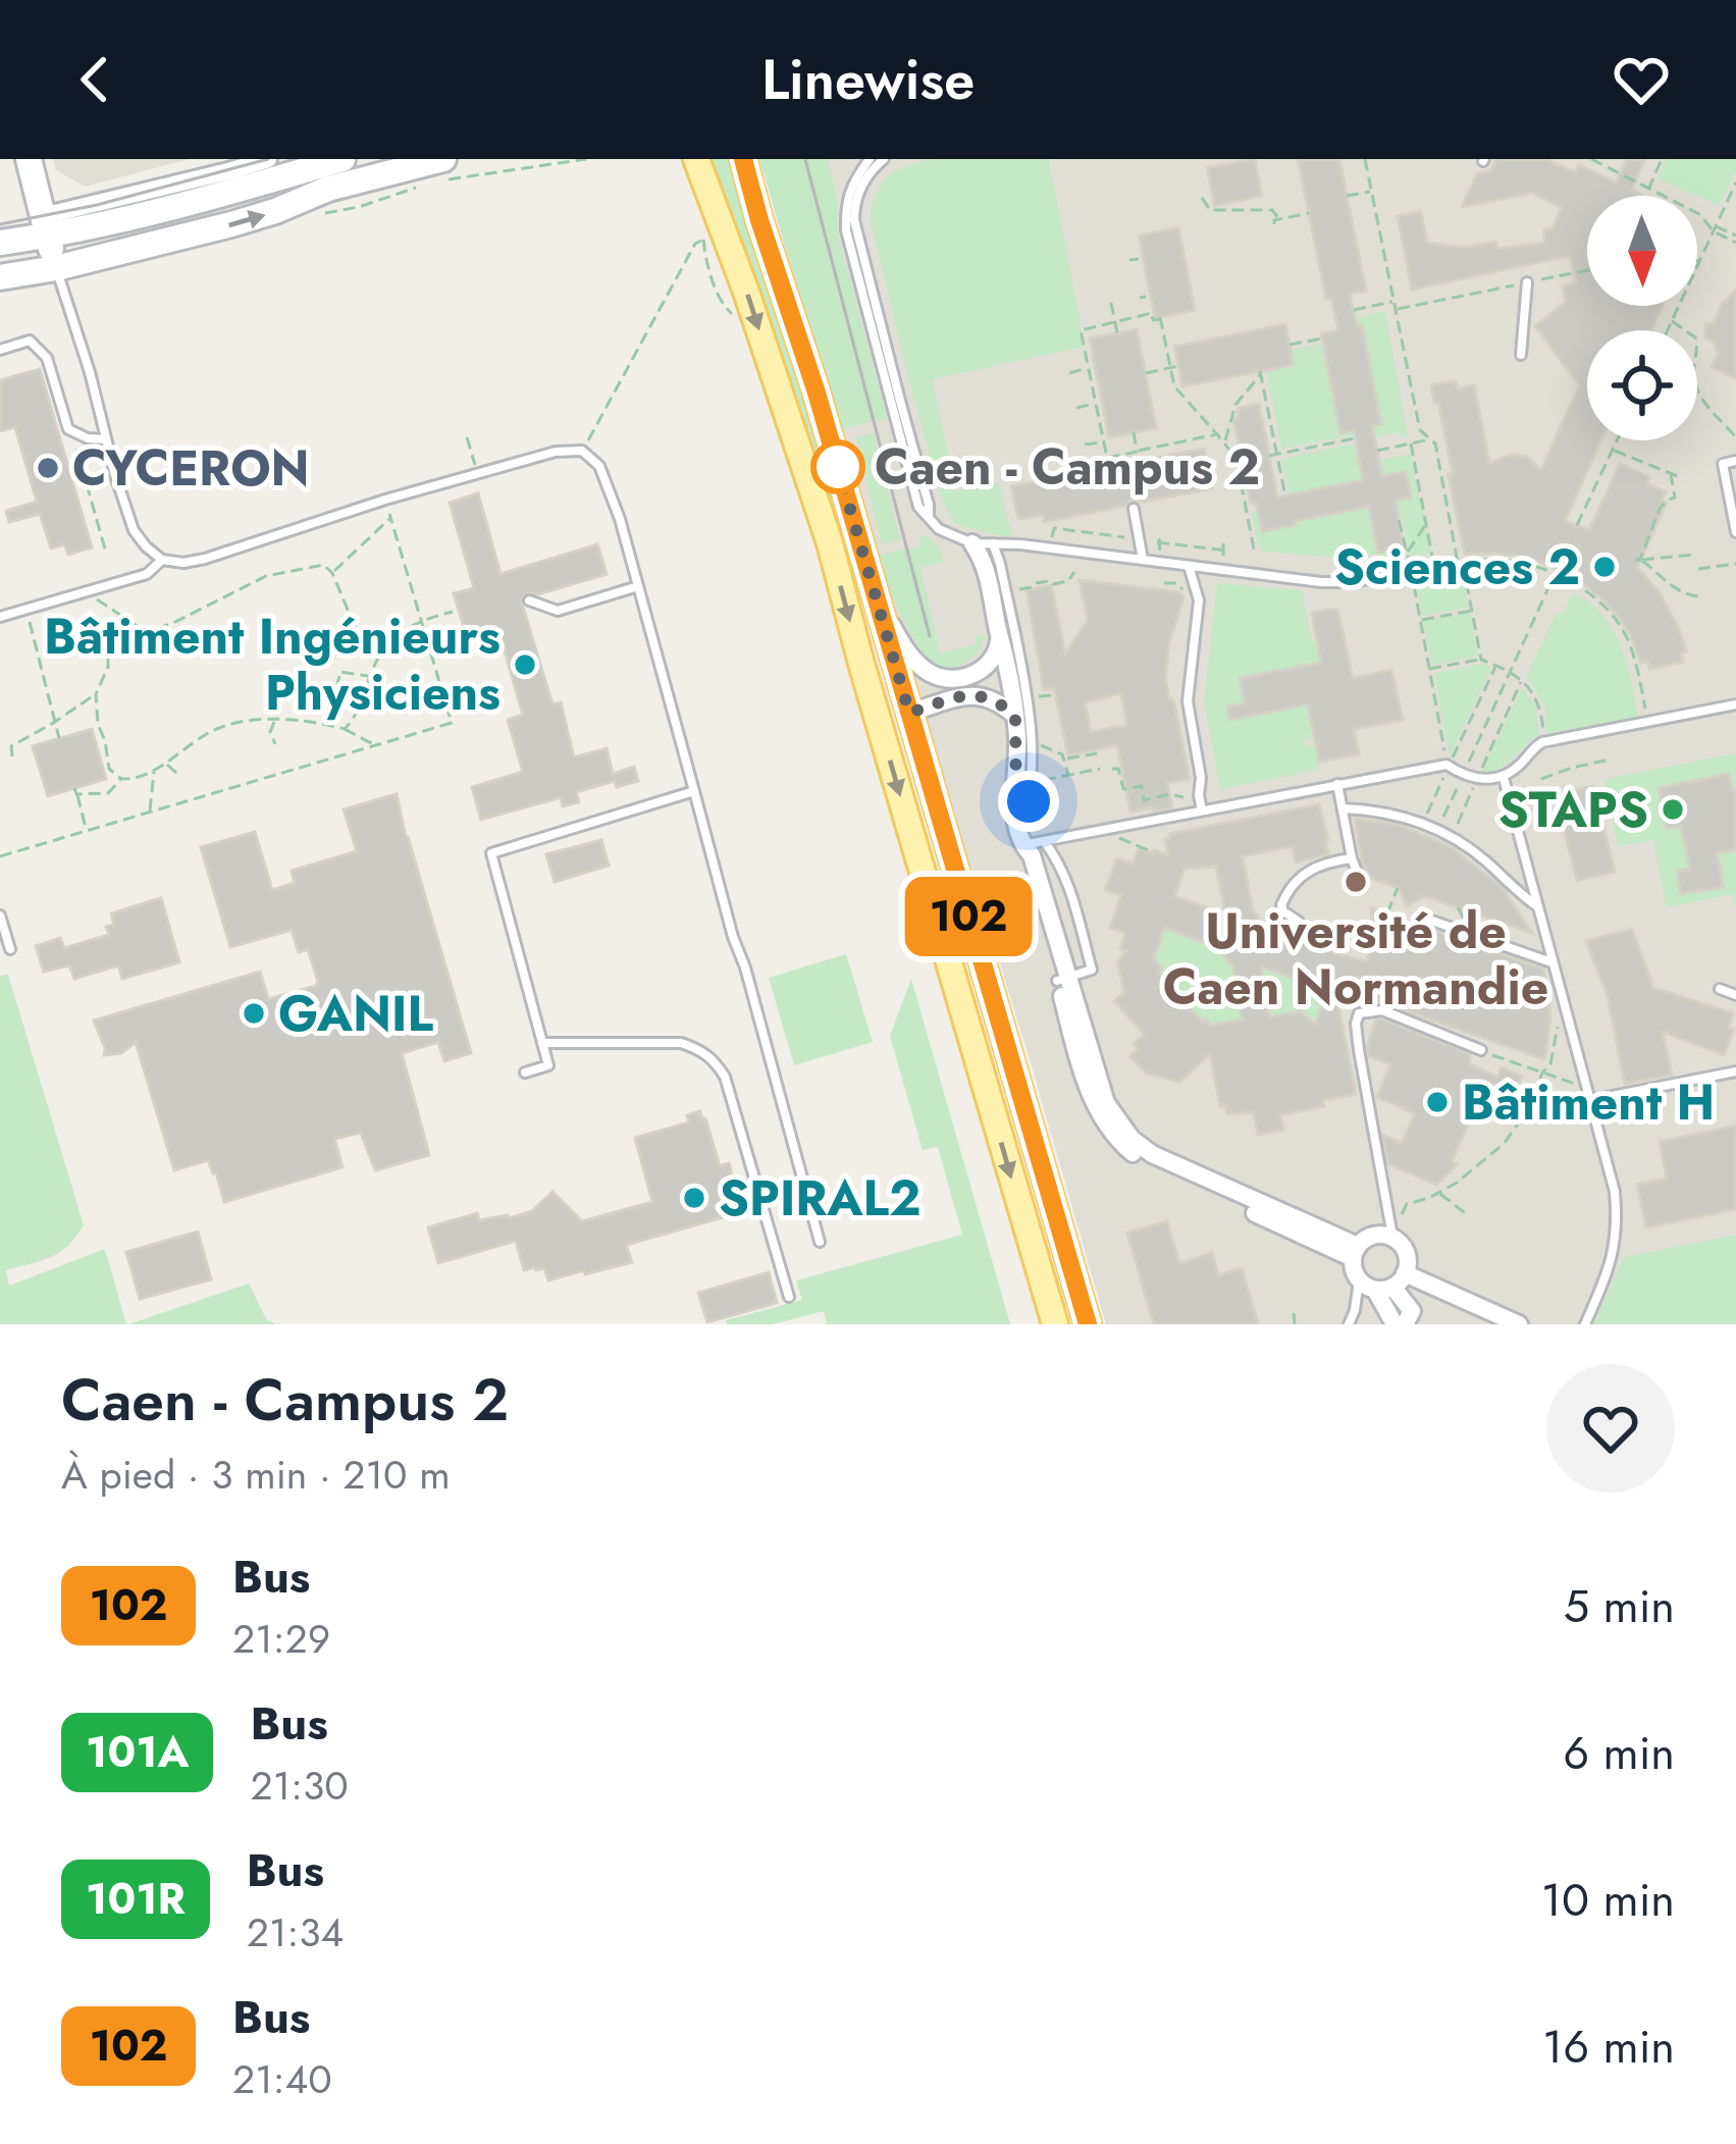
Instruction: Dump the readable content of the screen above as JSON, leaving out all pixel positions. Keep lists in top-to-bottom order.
{
  "places": [
    "Caen - Campus 2",
    "CYCERON",
    "Sciences 2",
    "Bâtiment Ingénieurs Physiciens",
    "STAPS",
    "Université de Caen Normandie",
    "GANIL",
    "Bâtiment H",
    "SPIRAL2"
  ],
  "lines": ["bus line 102"],
  "north": "bottom",
  "page": {
    "header": "Linewise",
    "on_map": "102",
    "heading": ["Caen - Campus 2", "À pied · 3 min · 210 m"],
    "list": [
      {
        "mark": "102",
        "name": "Bus",
        "note": "21:29",
        "value": "5 min"
      },
      {
        "mark": "101A",
        "name": "Bus",
        "note": "21:30",
        "value": "6 min"
      },
      {
        "mark": "101R",
        "name": "Bus",
        "note": "21:34",
        "value": "10 min"
      },
      {
        "mark": "102",
        "name": "Bus",
        "note": "21:40",
        "value": "16 min"
      }
    ]
  }
}
